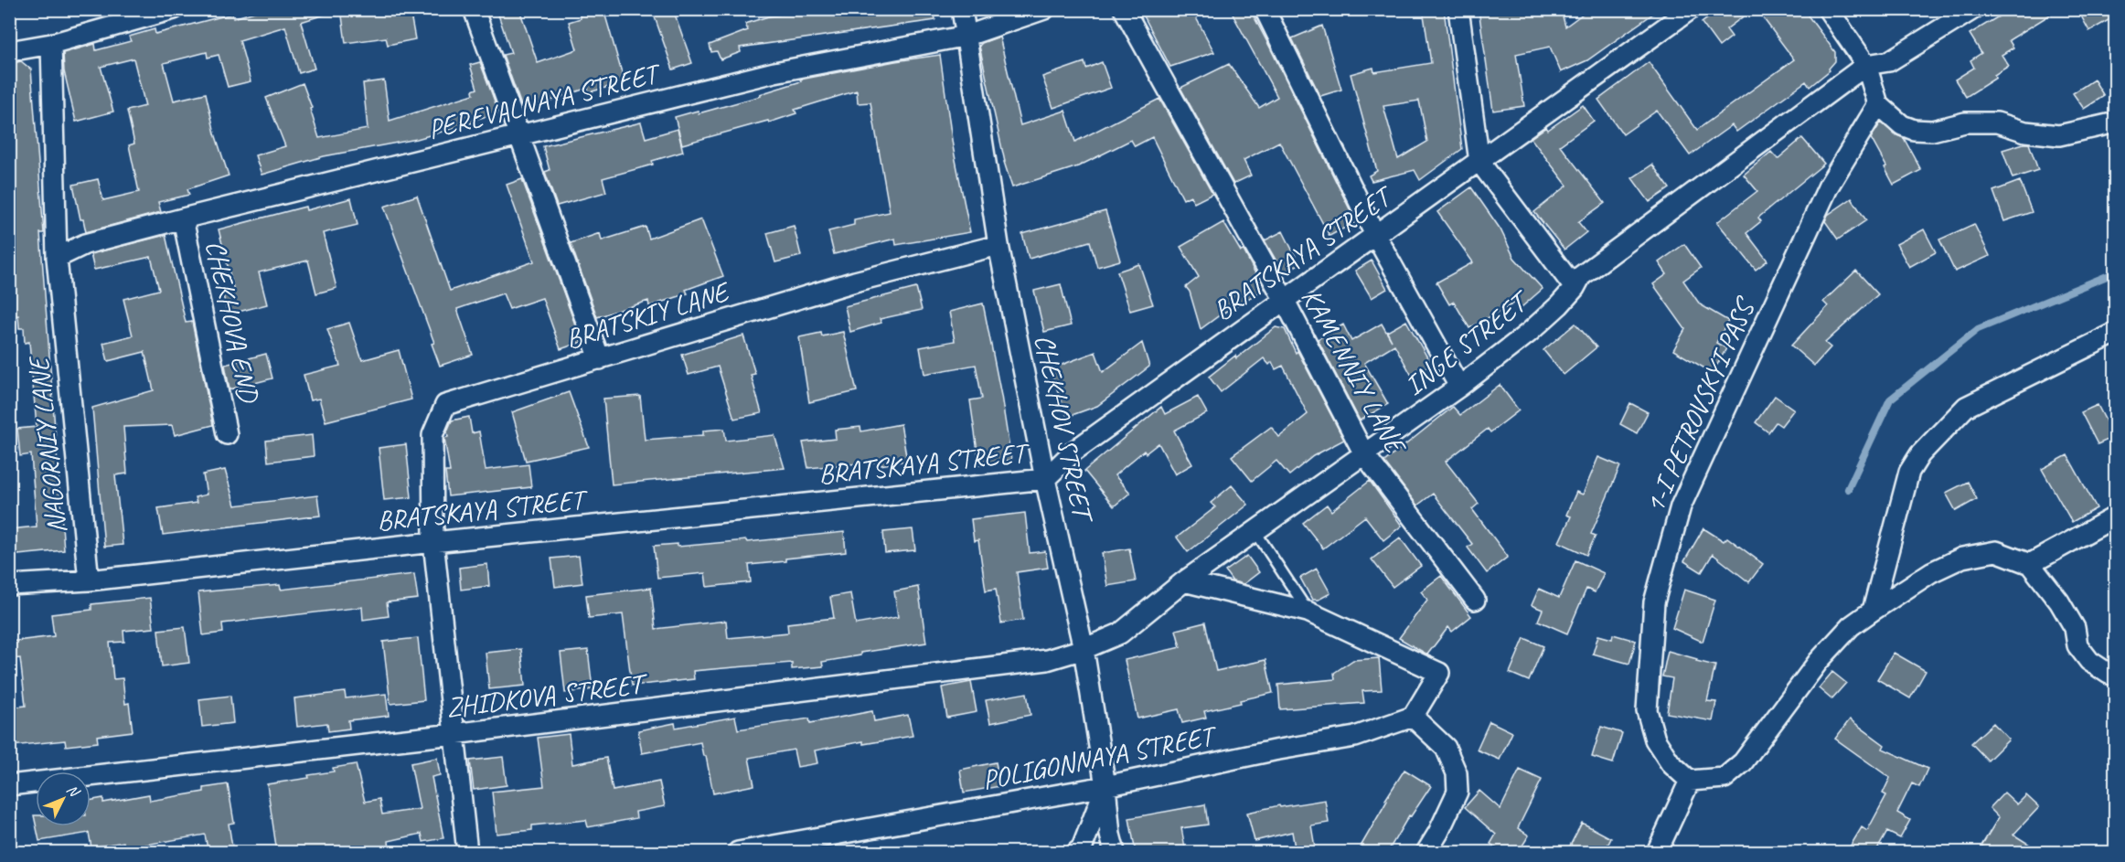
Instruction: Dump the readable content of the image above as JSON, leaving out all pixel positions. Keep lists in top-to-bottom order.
{
  "streets": {
    "street": [
      "PEREVALNAYA STREET",
      "BRATSKAYA STREET",
      "BRATSKIY LANE",
      "CHEKHOVA END",
      "INGE STREET",
      "KAMENNIY LANE",
      "1-I PETROVSKYI PASS",
      "CHEKHOV STREET",
      "NAGORNIY LANE",
      "ZHIDKOVA STREET",
      "POLIGONNAYA STREET"
    ]
  },
  "crossings": [
    ["PEREVALNAYA STREET", "CHEKHOVA END"],
    ["PEREVALNAYA STREET", "CHEKHOV STREET"],
    ["PEREVALNAYA STREET", "NAGORNIY LANE"],
    ["BRATSKAYA STREET", "BRATSKIY LANE"],
    ["BRATSKAYA STREET", "KAMENNIY LANE"],
    ["BRATSKAYA STREET", "CHEKHOV STREET"],
    ["BRATSKAYA STREET", "NAGORNIY LANE"],
    ["BRATSKIY LANE", "CHEKHOV STREET"],
    ["INGE STREET", "KAMENNIY LANE"],
    ["INGE STREET", "CHEKHOV STREET"],
    ["INGE STREET", "ZHIDKOVA STREET"],
    ["CHEKHOV STREET", "ZHIDKOVA STREET"],
    ["CHEKHOV STREET", "POLIGONNAYA STREET"]
  ],
  "north": "top right"
}
